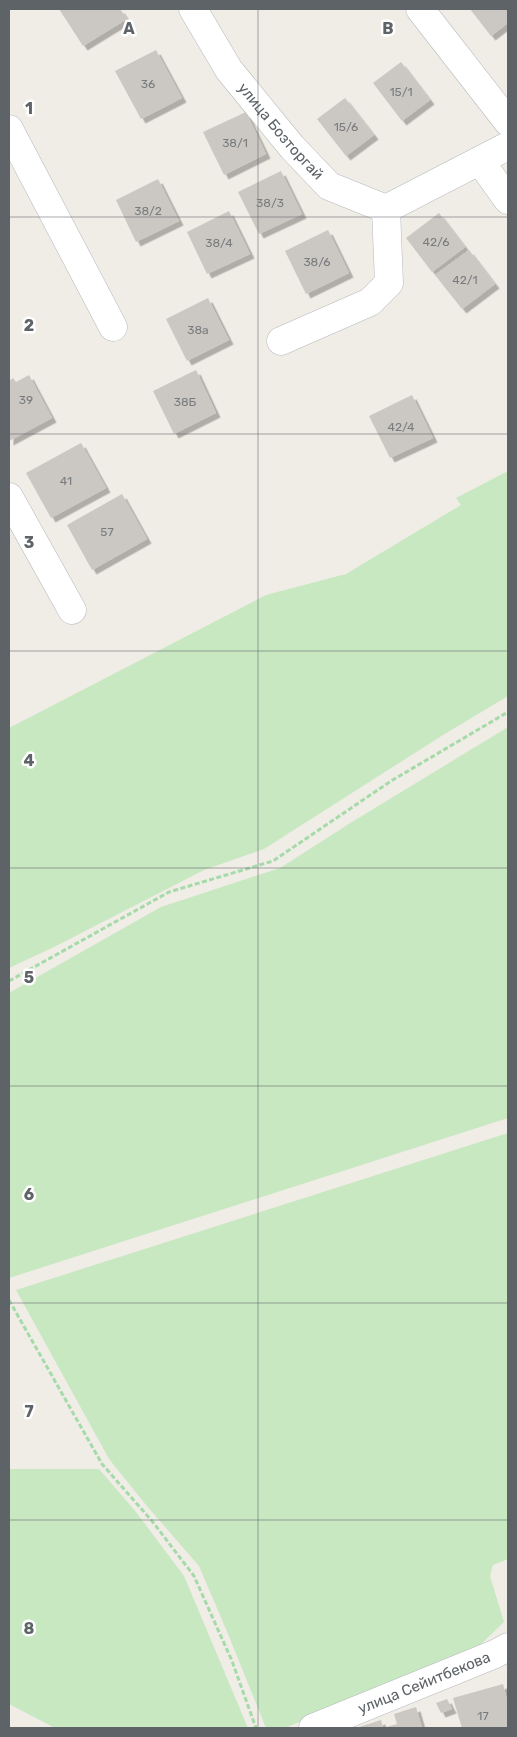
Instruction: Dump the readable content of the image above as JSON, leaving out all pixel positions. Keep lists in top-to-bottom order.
{
  "streets": {
    "street": ["улица Бозторгай", "улица Сейитбекова"]
  },
  "house_numbers": [
    "36",
    "15/1",
    "15/6",
    "38/1",
    "38/3",
    "38/2",
    "42/6",
    "38/4",
    "38/6",
    "42/1",
    "38а",
    "39",
    "38Б",
    "42/4",
    "41",
    "57",
    "17"
  ],
  "grid": {
    "columns": ["A", "B"],
    "rows": [
      "1",
      "2",
      "3",
      "4",
      "5",
      "6",
      "7",
      "8"
    ]
  }
}
